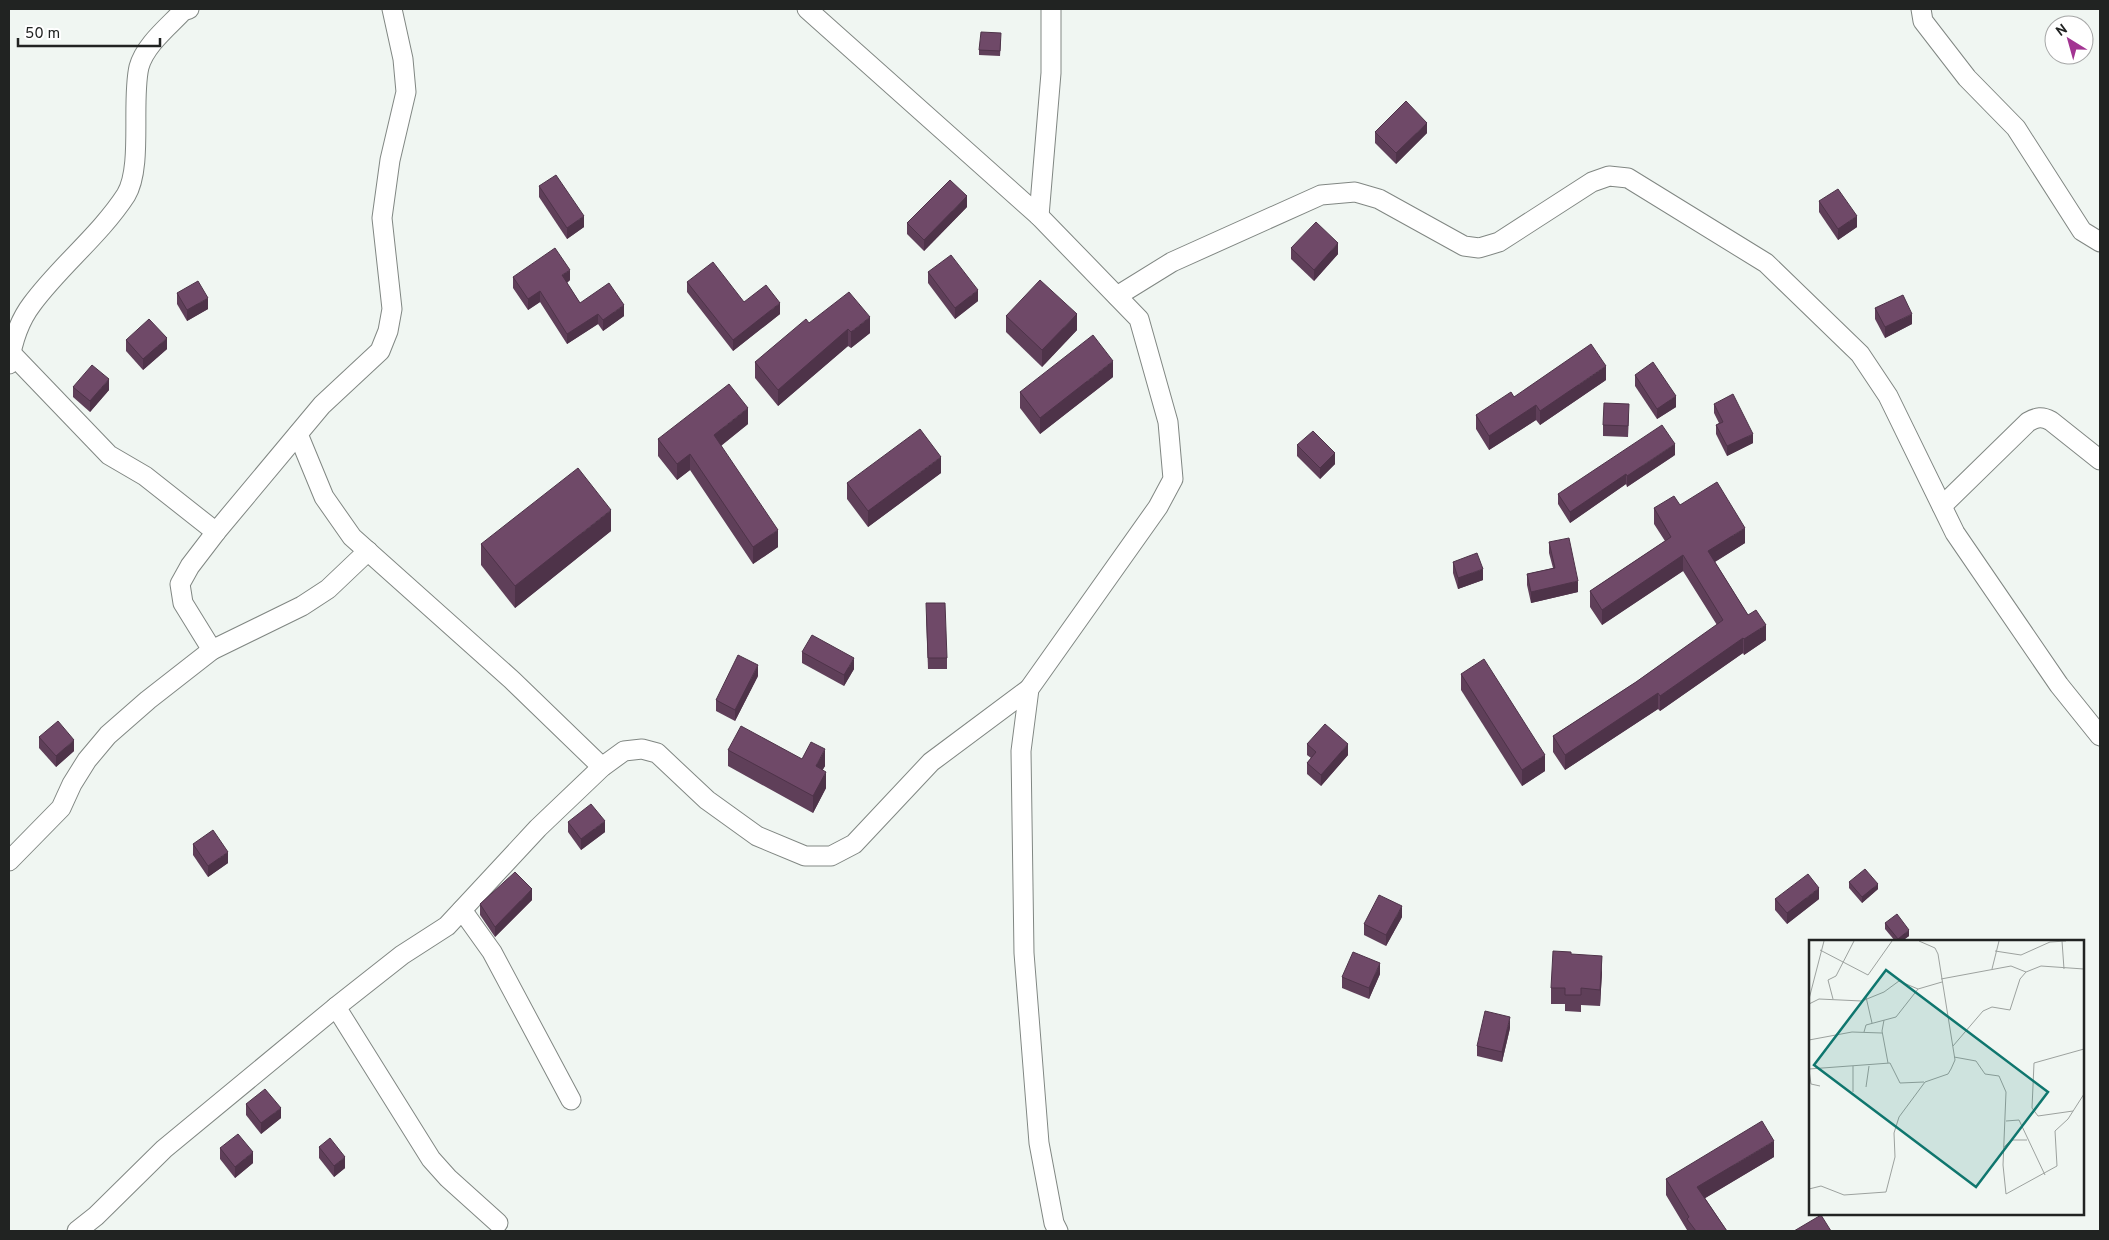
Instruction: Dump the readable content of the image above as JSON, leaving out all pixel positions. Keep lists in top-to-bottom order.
{
  "scale_bar": "50 m",
  "north": "top left"
}
